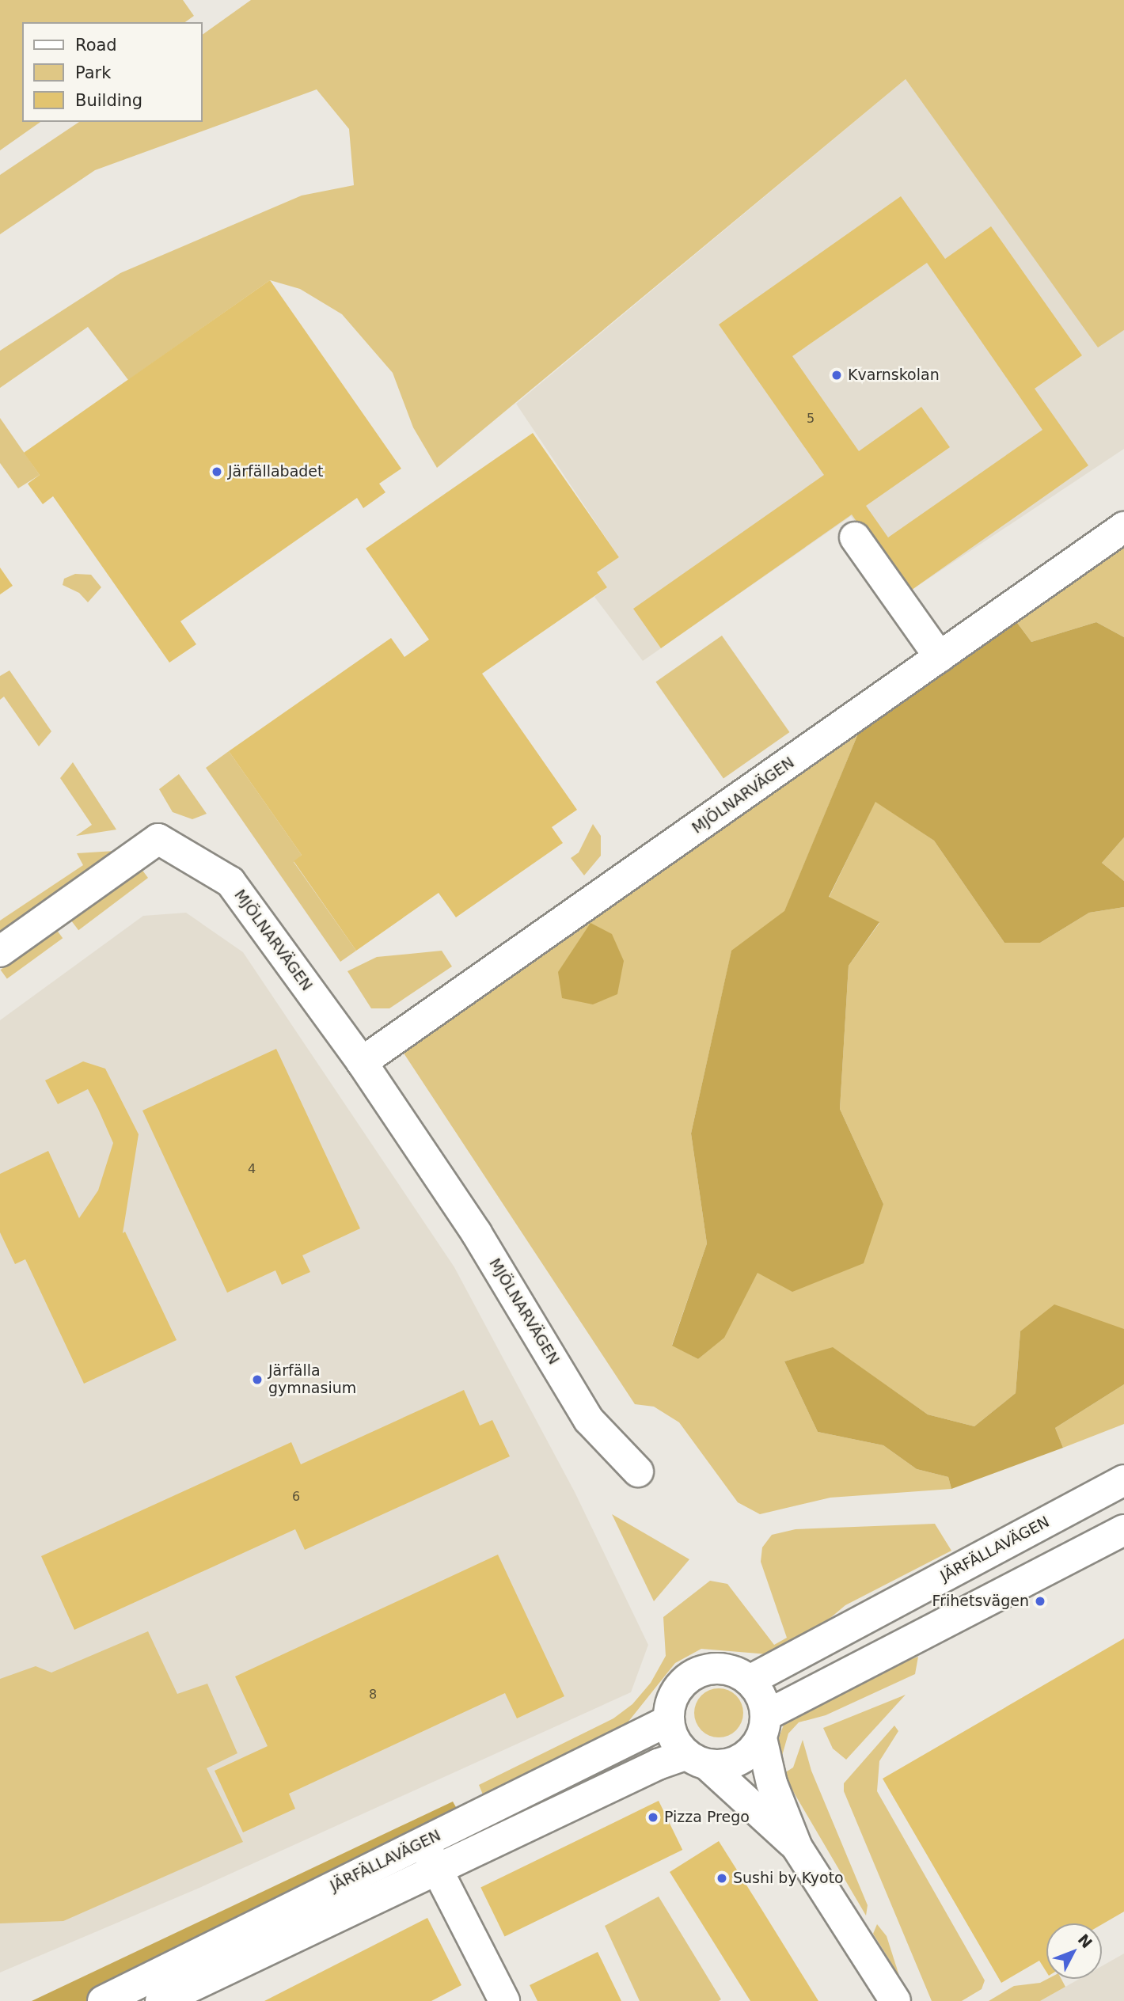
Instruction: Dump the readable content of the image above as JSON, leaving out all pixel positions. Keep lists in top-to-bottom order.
{
  "streets": {
    "street": ["MJÖLNARVÄGEN", "JÄRFÄLLAVÄGEN"]
  },
  "places": [
    "Kvarnskolan",
    "Järfällabadet",
    "Järfälla gymnasium",
    "Frihetsvägen",
    "Pizza Prego",
    "Sushi by Kyoto"
  ],
  "house_numbers": [
    "5",
    "4",
    "6",
    "8"
  ],
  "legend": ["Road", "Park", "Building"],
  "north": "top right"
}
